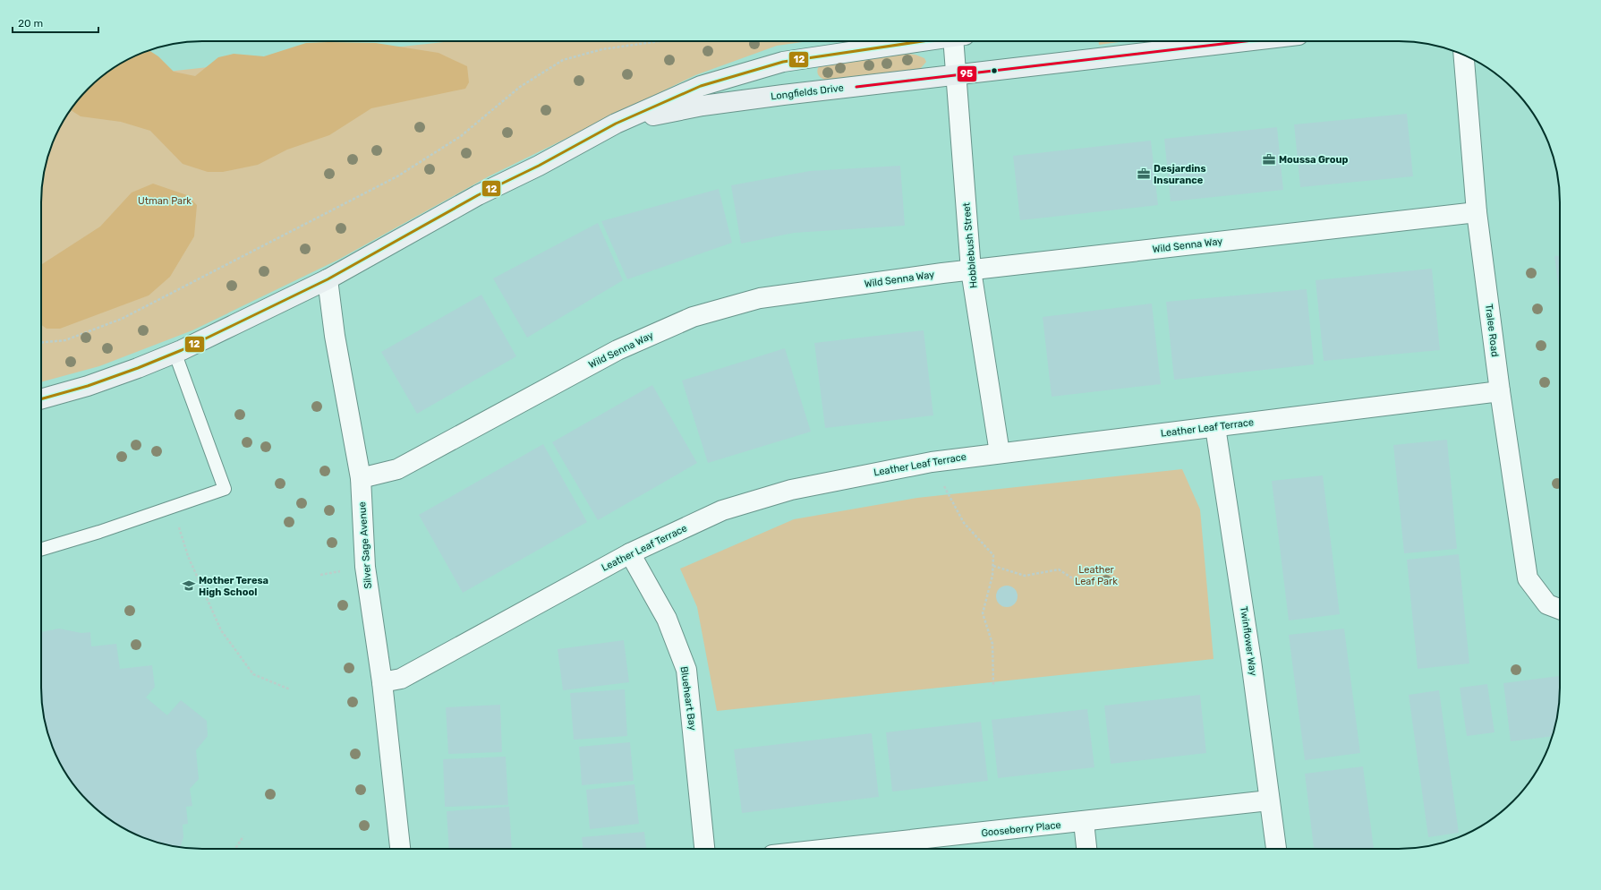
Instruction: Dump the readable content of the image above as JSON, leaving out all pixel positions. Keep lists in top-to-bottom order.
{
  "streets": {
    "street": [
      "Longfields Drive",
      "Hobblebush Street",
      "Wild Senna Way",
      "Tralee Road",
      "Leather Leaf Terrace",
      "Silver Sage Avenue",
      "Twinflower Way",
      "Blueheart Bay",
      "Gooseberry Place"
    ]
  },
  "crossings": [
    ["Longfields Drive", "Hobblebush Street"],
    ["Longfields Drive", "Silver Sage Avenue"],
    ["Hobblebush Street", "Wild Senna Way"],
    ["Hobblebush Street", "Leather Leaf Terrace"],
    ["Wild Senna Way", "Tralee Road"],
    ["Wild Senna Way", "Silver Sage Avenue"],
    ["Tralee Road", "Leather Leaf Terrace"],
    ["Leather Leaf Terrace", "Silver Sage Avenue"],
    ["Leather Leaf Terrace", "Twinflower Way"],
    ["Leather Leaf Terrace", "Blueheart Bay"],
    ["Twinflower Way", "Gooseberry Place"]
  ],
  "parks": ["Utman Park", "Leather Leaf Park"],
  "places": {
    "office": ["Moussa Group", "Desjardins Insurance"],
    "school or university": ["Mother Teresa High School"]
  },
  "lines": ["transit line 95", "transit line 12"],
  "scale_bar": "20 m"
}
